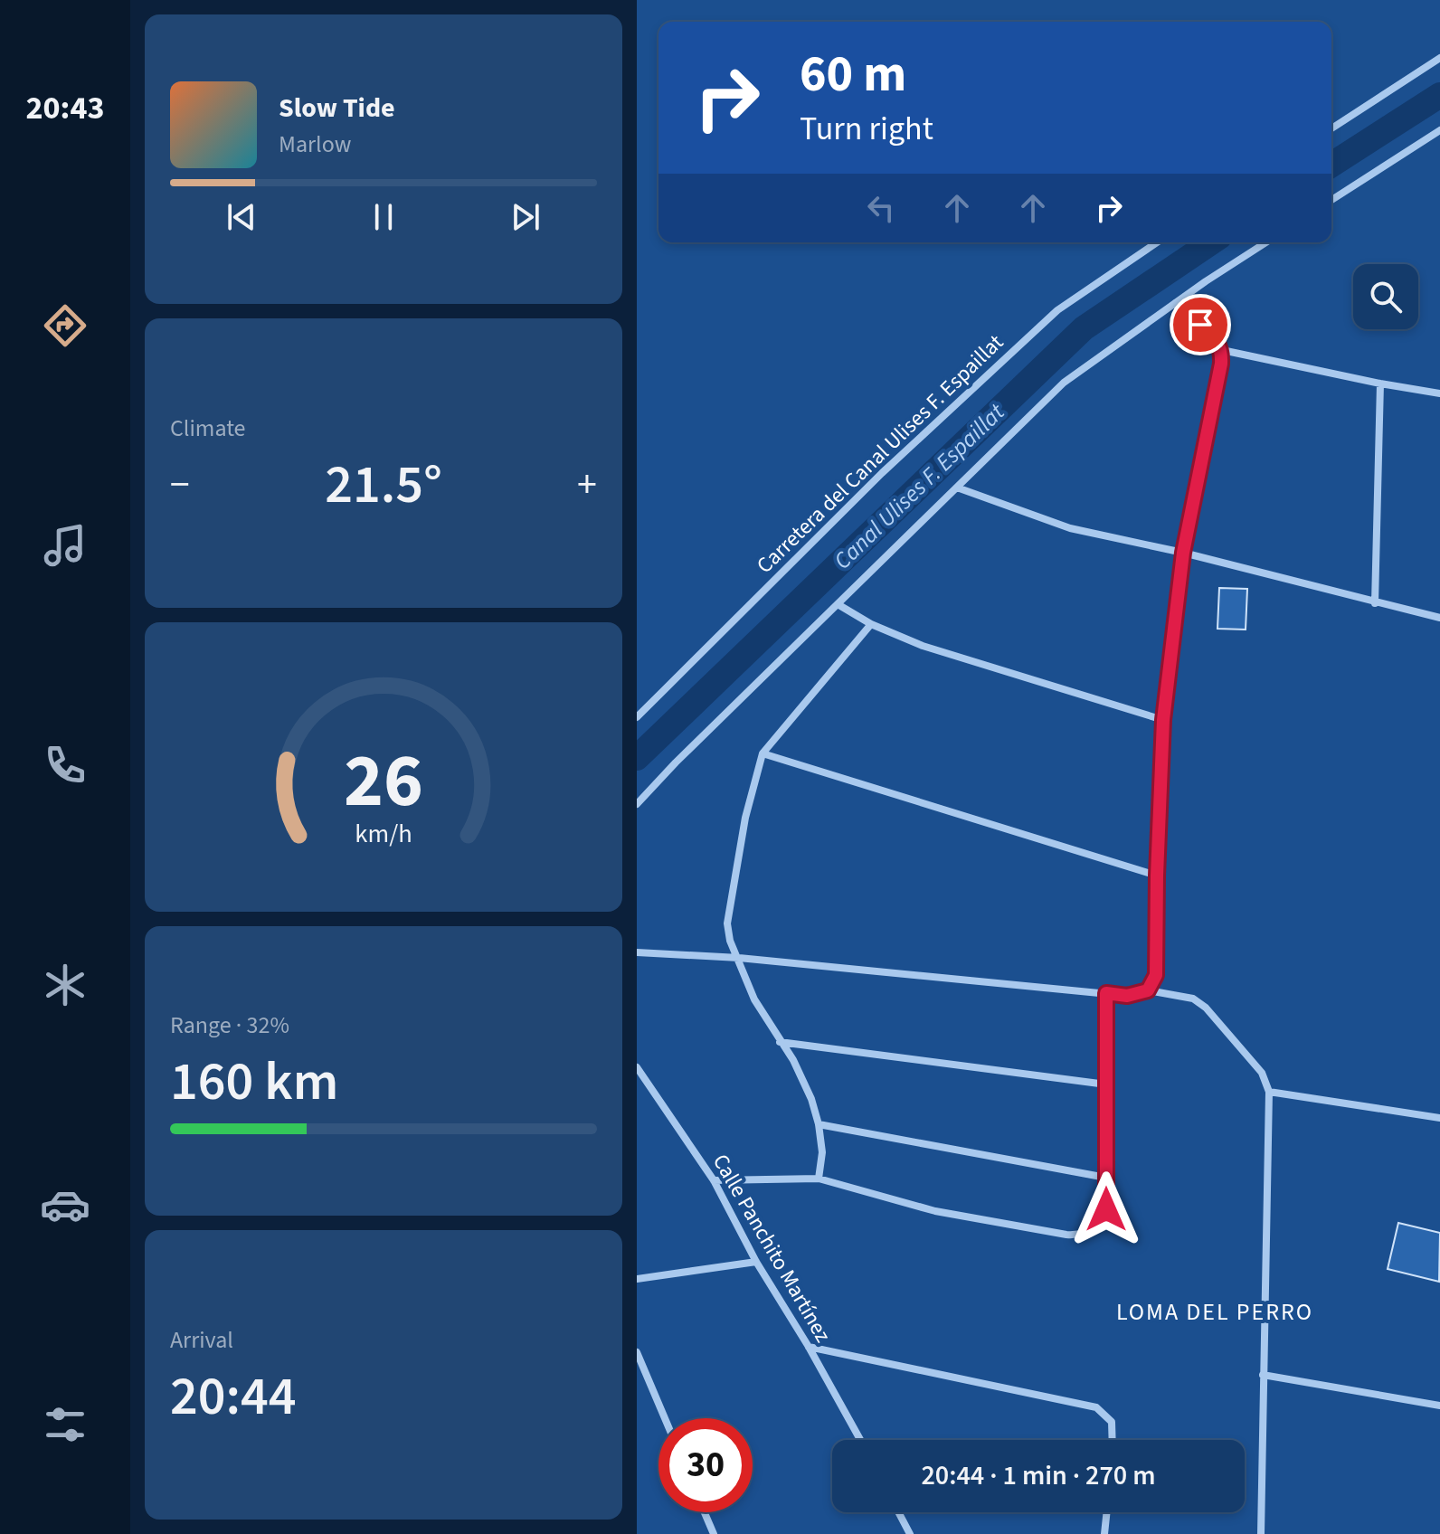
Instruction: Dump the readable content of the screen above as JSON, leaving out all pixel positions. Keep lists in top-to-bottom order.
{
  "streets": {
    "street": ["Carretera del Canal Ulises F. Espaillat", "Calle Panchito Martínez"]
  },
  "districts": ["LOMA DEL PERRO"],
  "water": ["Canal Ulises F. Espaillat"],
  "page": {
    "tabs": "20:43",
    "turn": ["60 m", "Turn right"],
    "song": ["Slow Tide", "Marlow"],
    "tile": [
      "Climate",
      ["Range · 32%", "160 km"],
      ["Arrival", "20:44"]
    ],
    "heat": ["−", "21.5°", "+"],
    "limit": "30",
    "trip": "20:44 · 1 min · 270 m",
    "gauge": ["26", "km/h"]
  }
}
